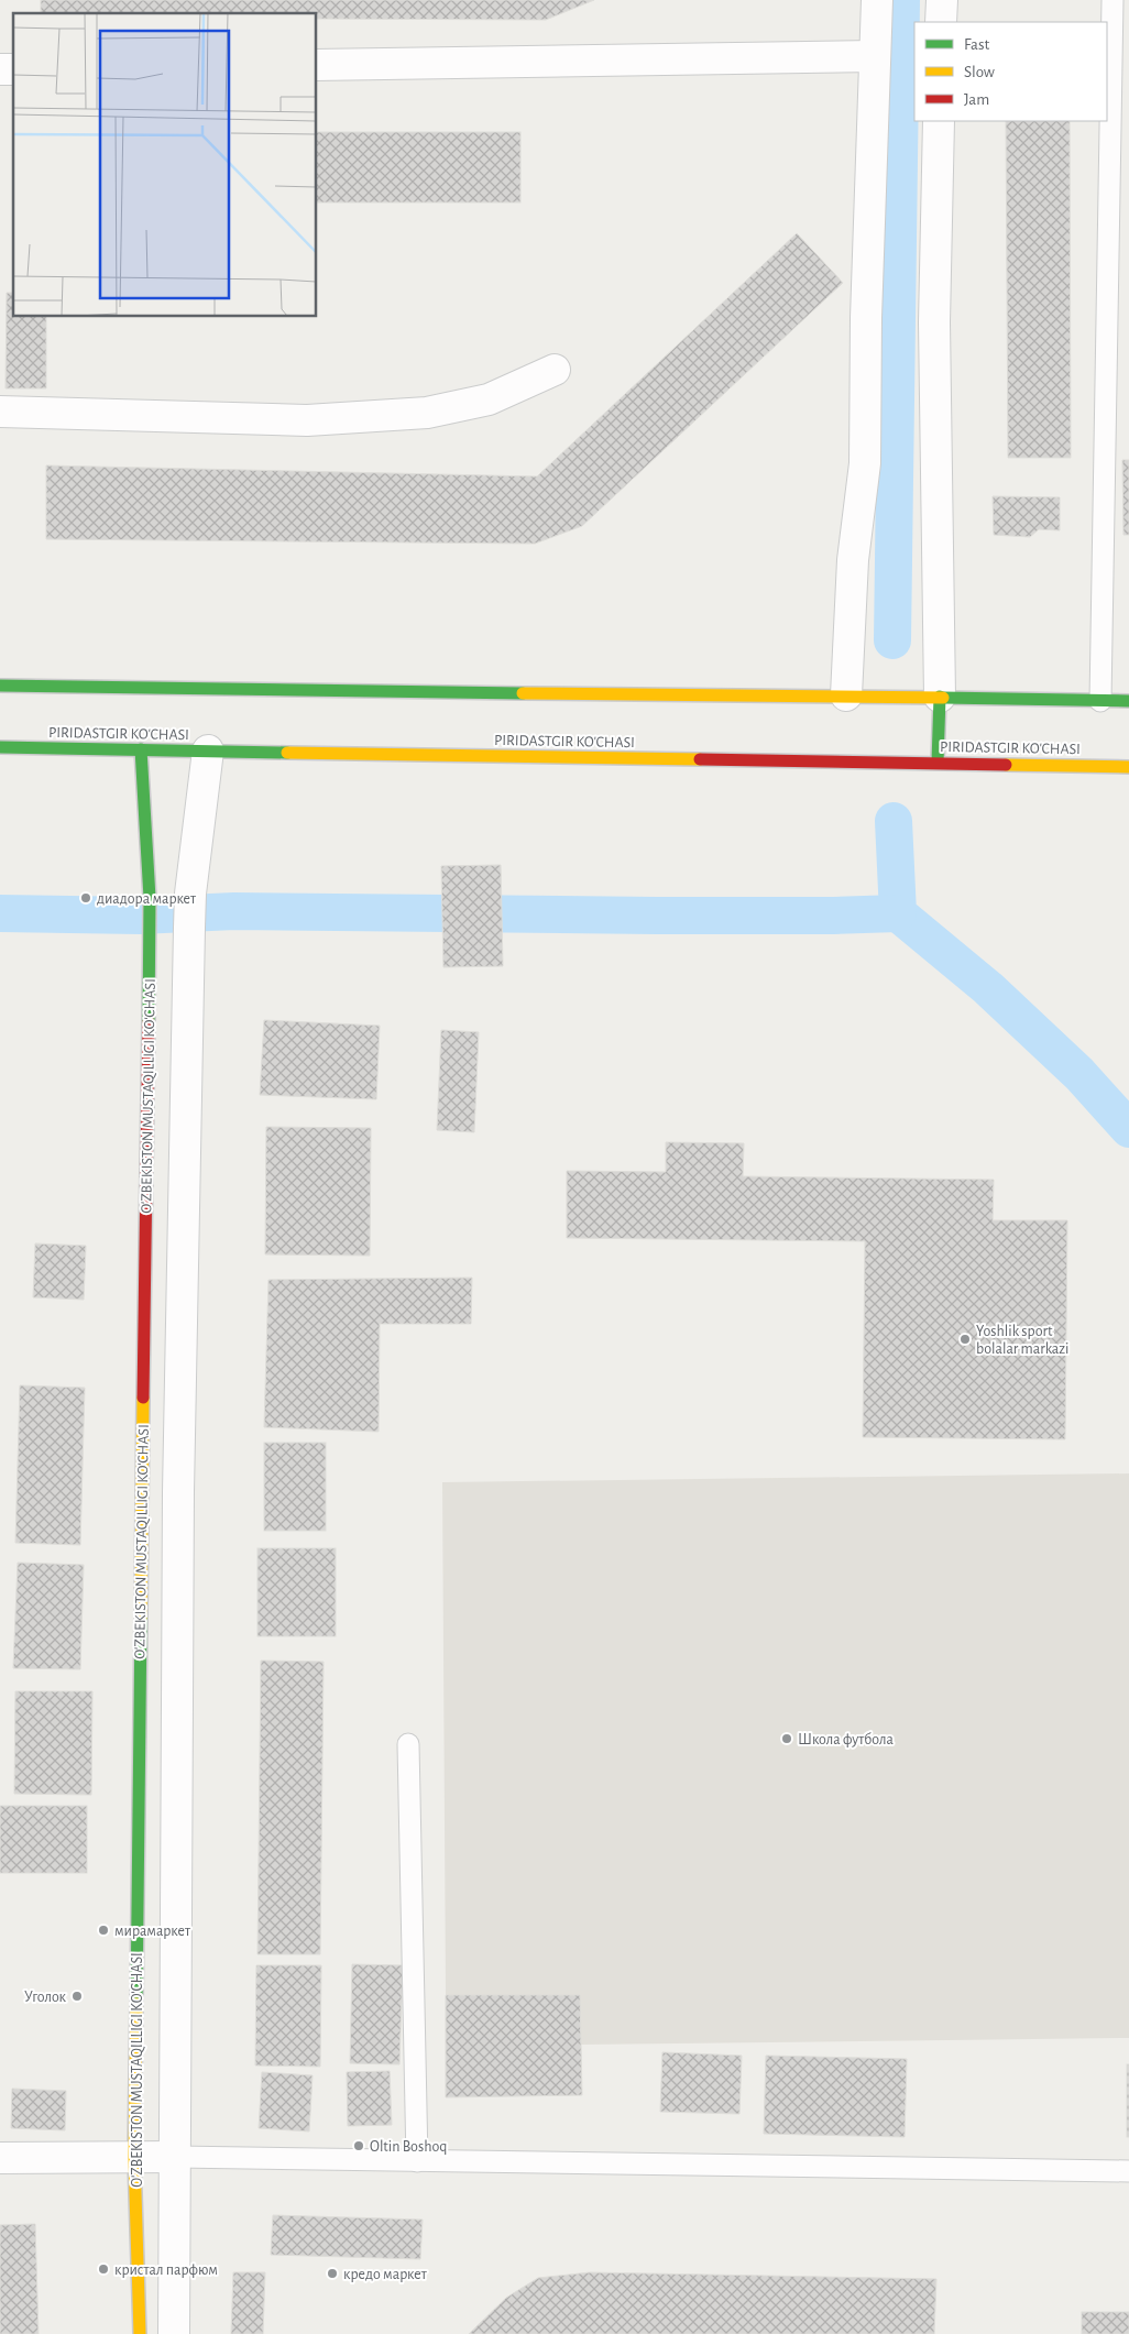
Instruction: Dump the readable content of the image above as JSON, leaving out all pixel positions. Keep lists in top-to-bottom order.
{
  "streets": {
    "main road": ["PIRIDASTGIR KO'CHASI", "O'ZBEKISTON MUSTAQILLIGI KO'CHASI"]
  },
  "crossings": [
    ["PIRIDASTGIR KO'CHASI", "O'ZBEKISTON MUSTAQILLIGI KO'CHASI"]
  ],
  "places": [
    "диадора маркет",
    "Yoshlik sport bolalar markazi",
    "Школа футбола",
    "мирамаркет",
    "Уголок",
    "Oltin Boshoq",
    "кристал парфюм",
    "кредо маркет"
  ],
  "legend": ["Fast", "Slow", "Jam"]
}
